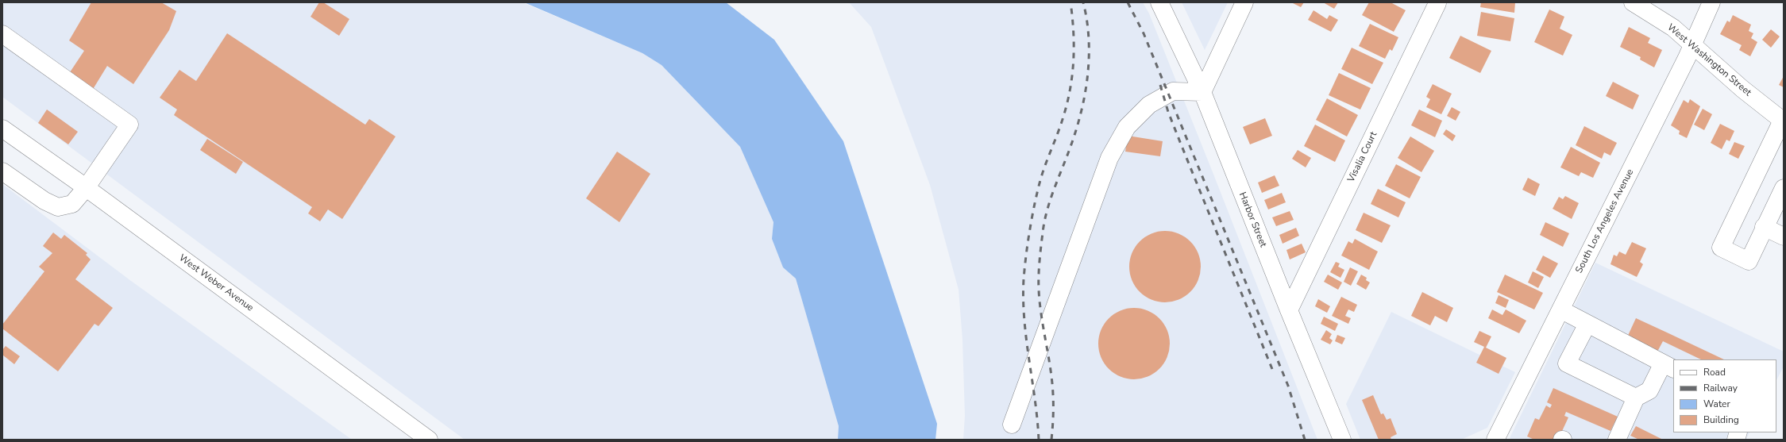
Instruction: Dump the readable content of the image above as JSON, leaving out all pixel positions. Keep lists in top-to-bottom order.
{
  "streets": {
    "street": [
      "West Washington Street",
      "Visalia Court",
      "Harbor Street",
      "South Los Angeles Avenue",
      "West Weber Avenue"
    ]
  },
  "crossings": [
    ["West Washington Street", "South Los Angeles Avenue"],
    ["Visalia Court", "Harbor Street"]
  ],
  "legend": [
    "Road",
    "Railway",
    "Water",
    "Building"
  ]
}
